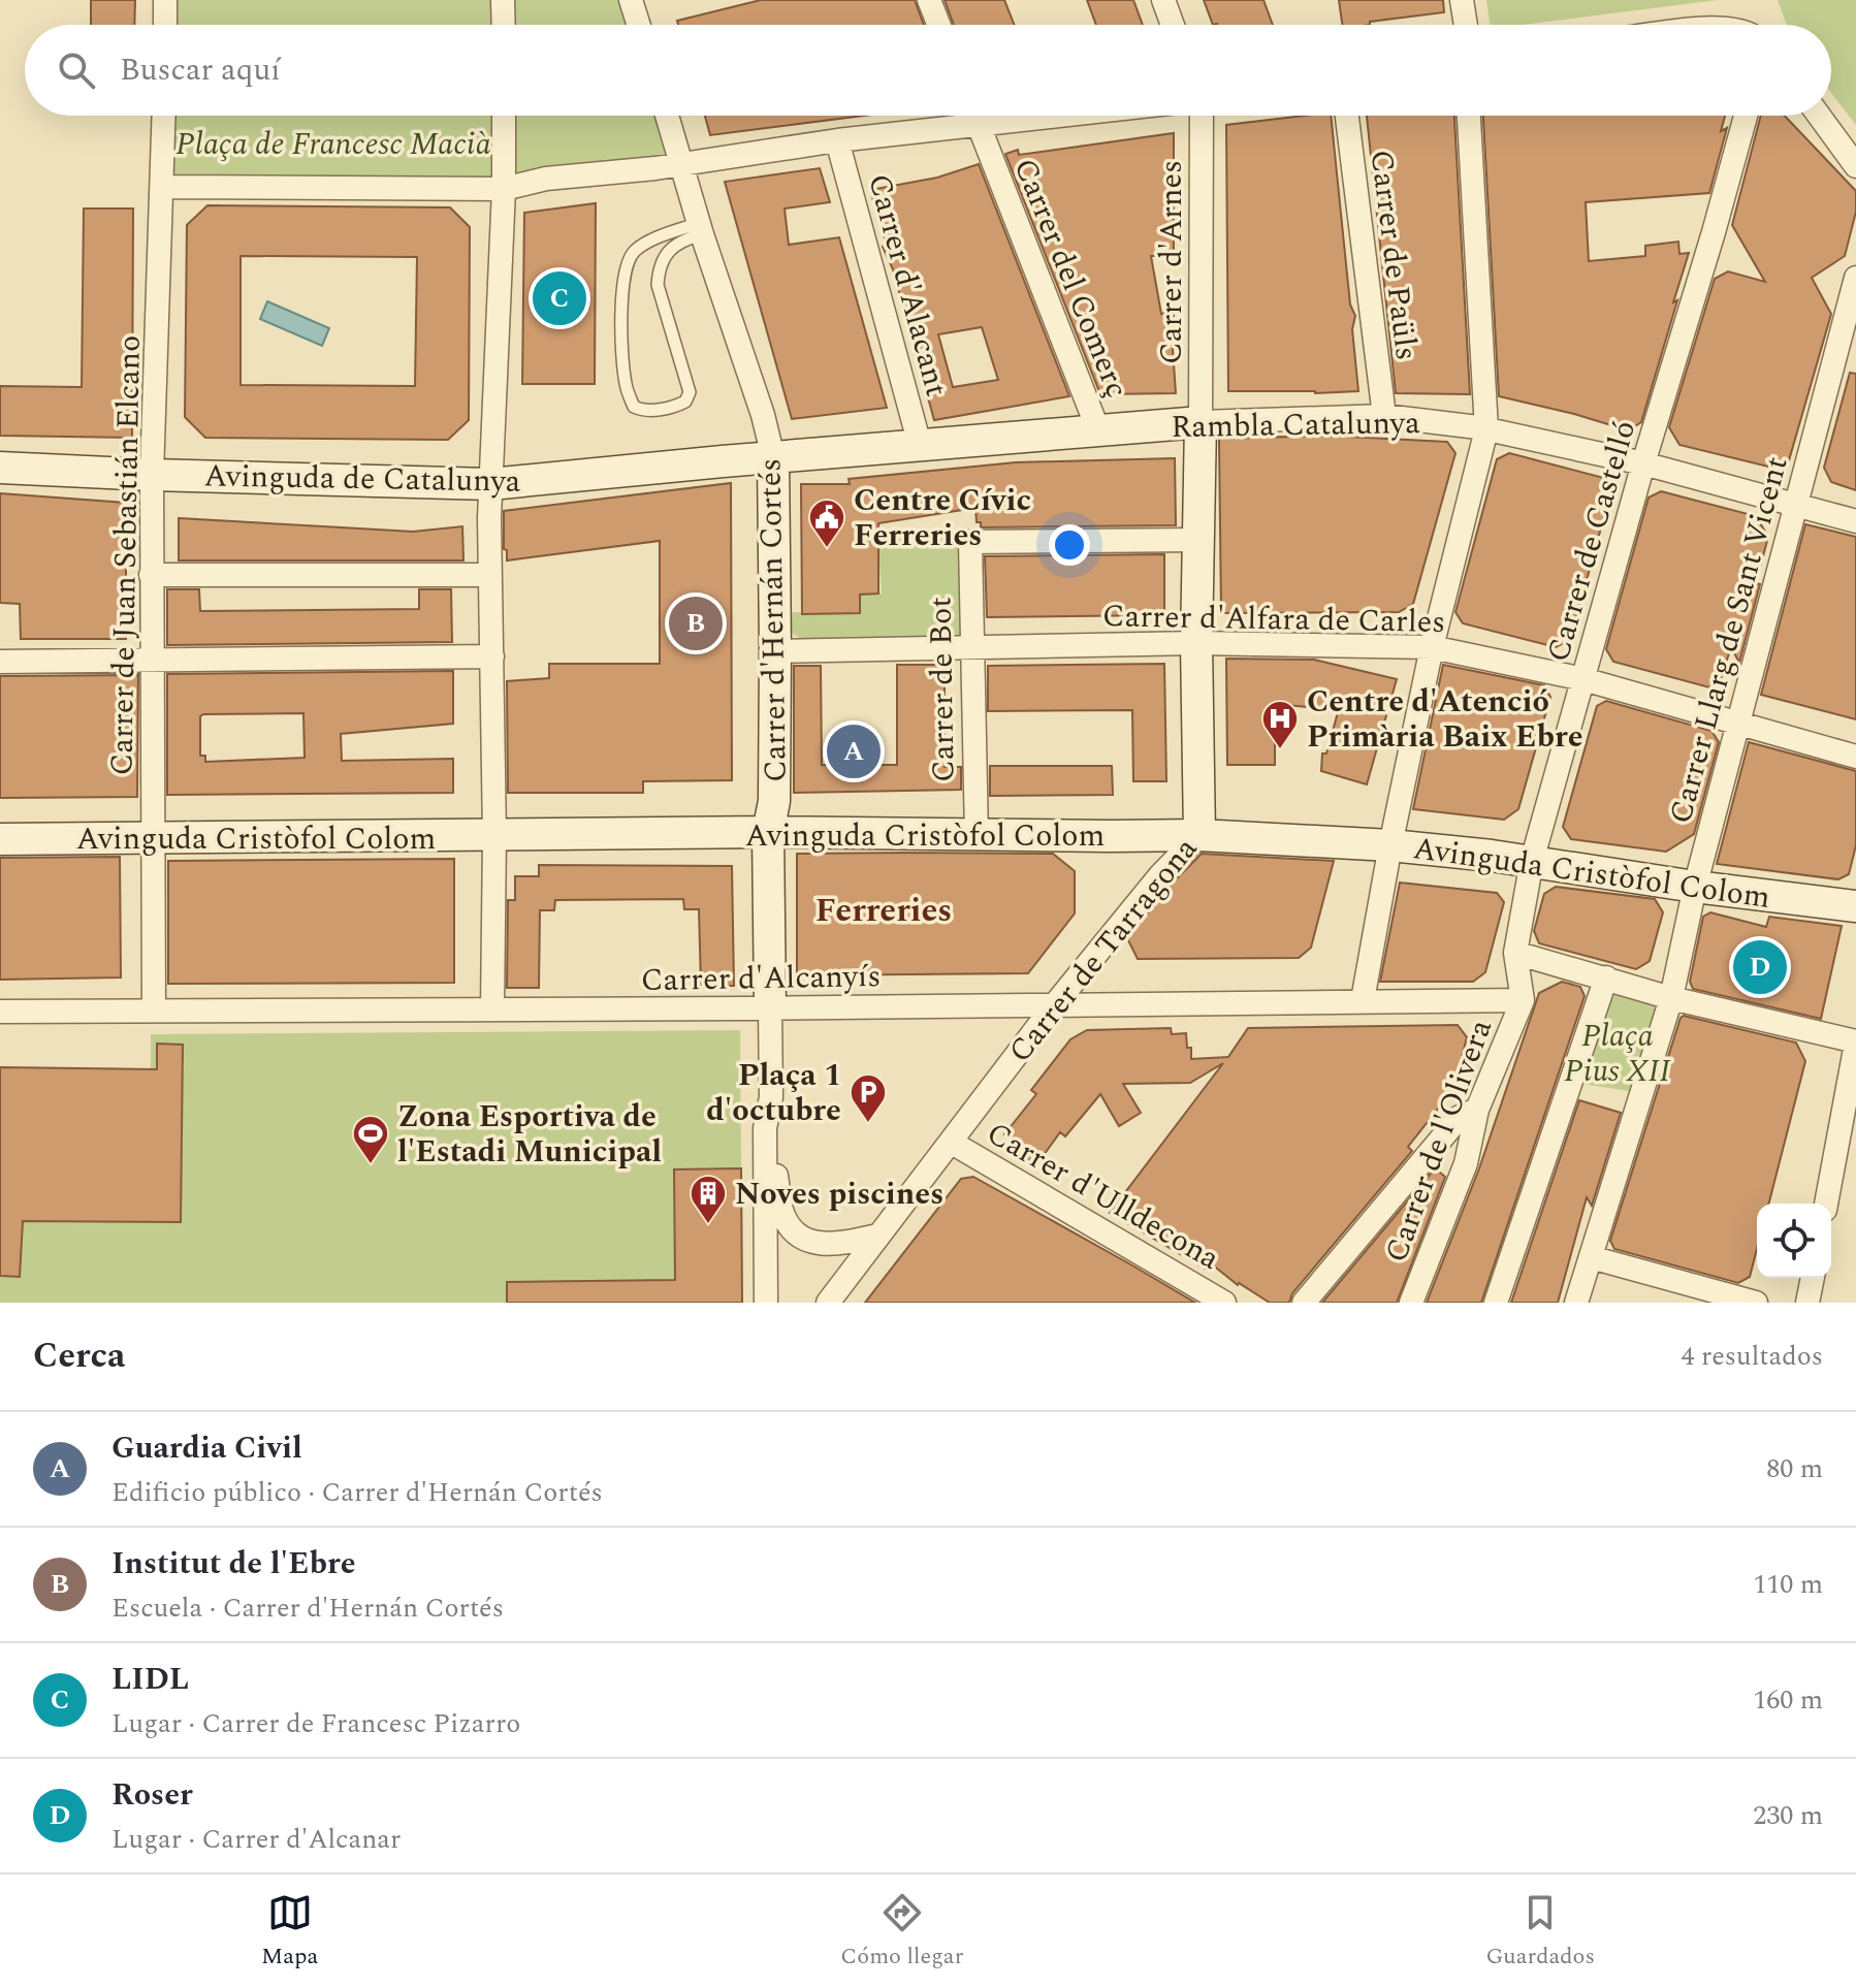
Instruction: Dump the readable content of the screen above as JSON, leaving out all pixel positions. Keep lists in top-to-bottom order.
{
  "streets": {
    "street": [
      "Carrer de Paüls",
      "Carrer d'Arnes",
      "Carrer del Comerç",
      "Carrer d'Alacant",
      "Rambla Catalunya",
      "Avinguda de Catalunya",
      "Carrer de Castelló",
      "Carrer de Juan Sebastián Elcano",
      "Carrer d'Alfara de Carles",
      "Carrer d'Hernán Cortés",
      "Carrer Llarg de Sant Vicent",
      "Carrer de Bot",
      "Avinguda Cristòfol Colom",
      "Carrer de Tarragona",
      "Carrer d'Alcanyís",
      "Carrer de l'Olivera",
      "Carrer d'Ulldecona"
    ]
  },
  "crossings": [
    ["Carrer de Paüls", "Rambla Catalunya"],
    ["Carrer d'Arnes", "Rambla Catalunya"],
    ["Carrer d'Arnes", "Carrer de Tarragona"],
    ["Carrer del Comerç", "Rambla Catalunya"],
    ["Carrer d'Alacant", "Rambla Catalunya"],
    ["Rambla Catalunya", "Avinguda de Catalunya"],
    ["Rambla Catalunya", "Carrer de Castelló"],
    ["Rambla Catalunya", "Carrer d'Hernán Cortés"],
    ["Rambla Catalunya", "Carrer Llarg de Sant Vicent"],
    ["Rambla Catalunya", "Carrer de Tarragona"],
    ["Avinguda de Catalunya", "Carrer de Juan Sebastián Elcano"],
    ["Avinguda de Catalunya", "Carrer d'Hernán Cortés"],
    ["Carrer de Castelló", "Carrer d'Alfara de Carles"],
    ["Carrer de Castelló", "Avinguda Cristòfol Colom"],
    ["Carrer de Castelló", "Carrer d'Alcanyís"],
    ["Carrer de Castelló", "Carrer de l'Olivera"],
    ["Carrer de Juan Sebastián Elcano", "Avinguda Cristòfol Colom"],
    ["Carrer de Juan Sebastián Elcano", "Carrer d'Alcanyís"],
    ["Carrer d'Alfara de Carles", "Carrer d'Hernán Cortés"],
    ["Carrer d'Alfara de Carles", "Carrer Llarg de Sant Vicent"],
    ["Carrer d'Alfara de Carles", "Carrer de Bot"],
    ["Carrer d'Alfara de Carles", "Carrer de Tarragona"],
    ["Carrer d'Hernán Cortés", "Avinguda Cristòfol Colom"],
    ["Carrer d'Hernán Cortés", "Carrer d'Alcanyís"],
    ["Carrer Llarg de Sant Vicent", "Avinguda Cristòfol Colom"],
    ["Carrer de Bot", "Avinguda Cristòfol Colom"],
    ["Carrer de Bot", "Carrer de Tarragona"],
    ["Avinguda Cristòfol Colom", "Carrer de Tarragona"],
    ["Carrer de Tarragona", "Carrer d'Alcanyís"],
    ["Carrer de Tarragona", "Carrer d'Ulldecona"],
    ["Carrer d'Alcanyís", "Carrer de l'Olivera"]
  ],
  "districts": ["Ferreries"],
  "parks": ["Plaça de Francesc Macià", "Plaça Pius XII"],
  "places": {
    "public building": ["Centre Cívic Ferreries"],
    "hospital": ["Centre d'Atenció Primària Baix Ebre"],
    "parking": ["Plaça 1 d'octubre"],
    "sports": ["Zona Esportiva de l'Estadi Municipal"],
    "building": ["Noves piscines"]
  },
  "page": {
    "search": "Buscar aquí",
    "pins": [
      "C",
      "B",
      "A",
      "D"
    ],
    "heading": ["Cerca", "4 resultados"],
    "list": [
      {
        "mark": "A",
        "name": "Guardia Civil",
        "note": "Edificio público · Carrer d'Hernán Cortés",
        "value": "80 m"
      },
      {
        "mark": "B",
        "name": "Institut de l'Ebre",
        "note": "Escuela · Carrer d'Hernán Cortés",
        "value": "110 m"
      },
      {
        "mark": "C",
        "name": "LIDL",
        "note": "Lugar · Carrer de Francesc Pizarro",
        "value": "160 m"
      },
      {
        "mark": "D",
        "name": "Roser",
        "note": "Lugar · Carrer d'Alcanar",
        "value": "230 m"
      }
    ],
    "nav": ["Mapa", "Cómo llegar", "Guardados"]
  }
}
